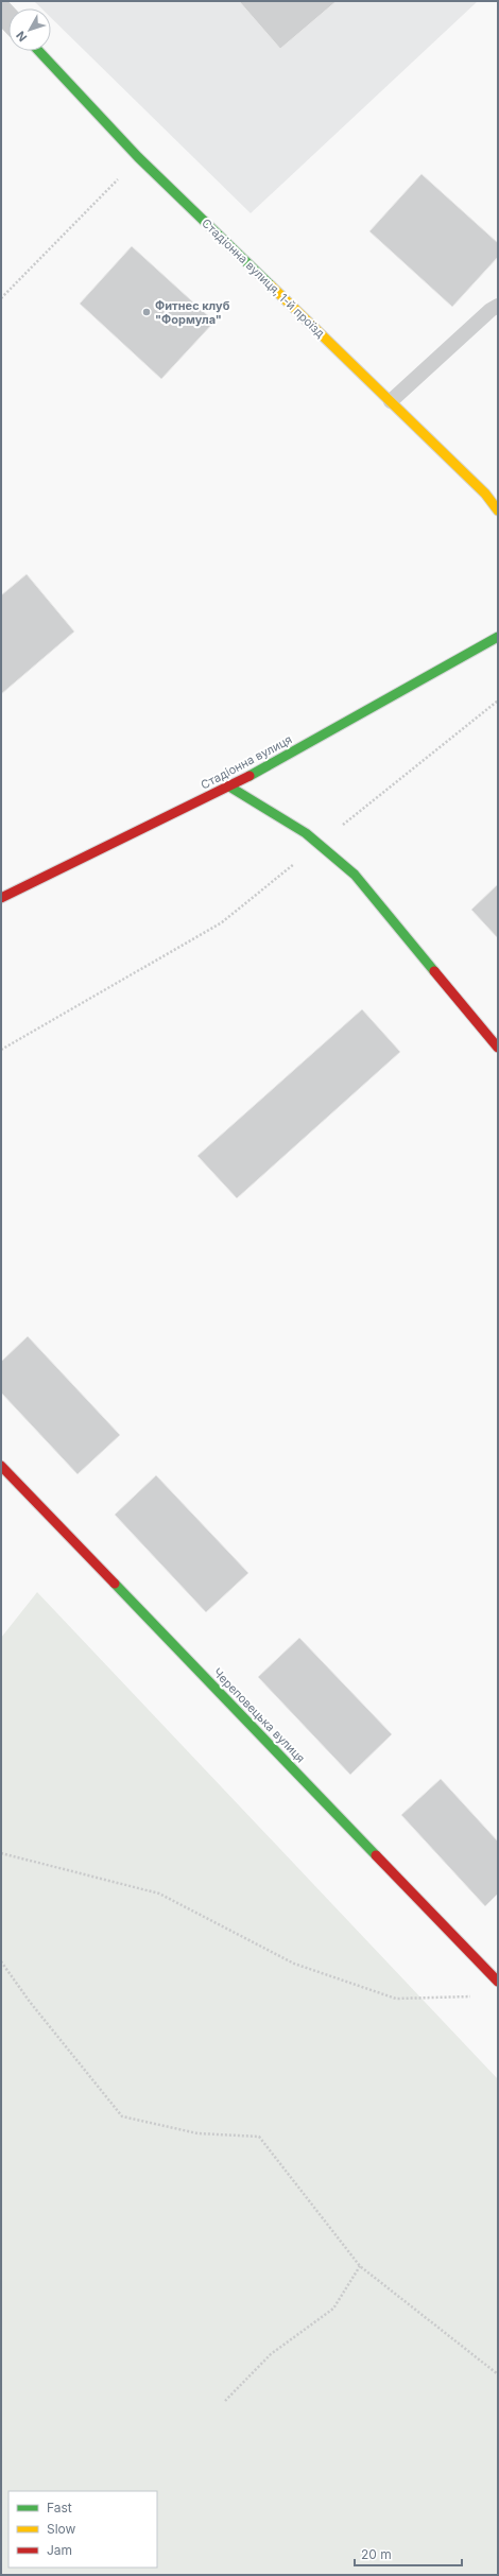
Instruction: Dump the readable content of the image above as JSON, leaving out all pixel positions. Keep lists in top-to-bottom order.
{
  "streets": {
    "street": ["Стадіонна вулиця, 1-й проїзд", "Стадіонна вулиця", "Череповецька вулиця"]
  },
  "places": ["Фитнес клуб \"Формула\""],
  "legend": ["Fast", "Slow", "Jam"],
  "scale_bar": "20 m",
  "north": "bottom left"
}
